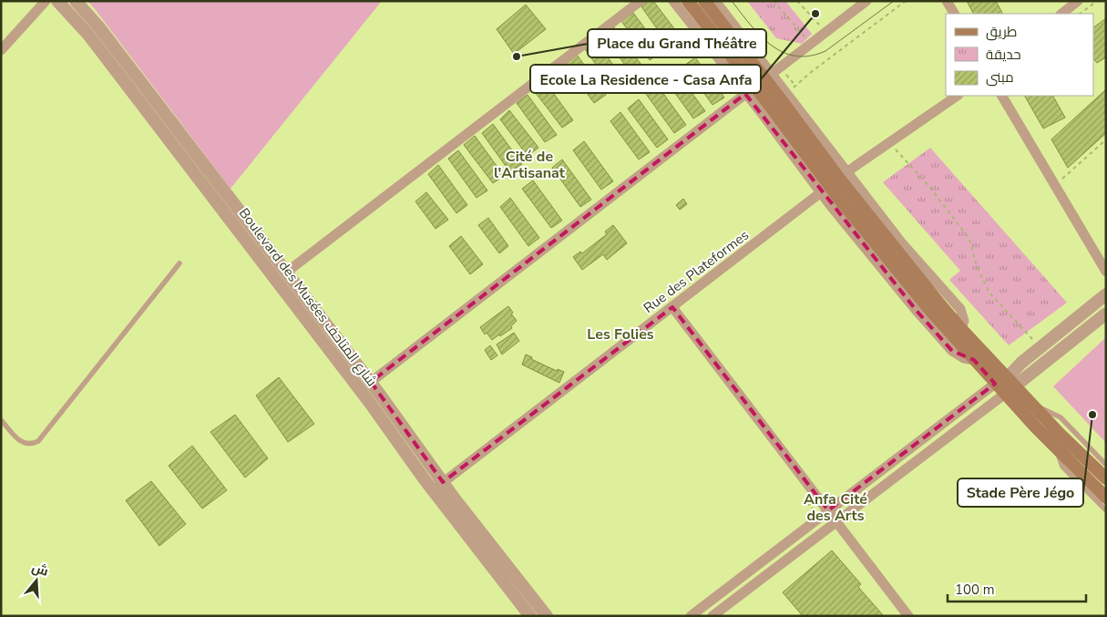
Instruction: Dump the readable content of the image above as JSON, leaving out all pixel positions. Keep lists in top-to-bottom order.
{
  "streets": {
    "street": ["Rue des Plateformes", "Boulevard des Musées شارع المتاحف"]
  },
  "crossings": [
    ["Rue des Plateformes", "Boulevard des Musées شارع المتاحف"]
  ],
  "districts": ["Cité de l'Artisanat", "Les Folies", "Anfa Cité des Arts"],
  "places": ["Ecole La Residence - Casa Anfa", "Place du Grand Théâtre", "Stade Père Jégo"],
  "legend": ["طريق", "حديقة", "مبنى"],
  "scale_bar": "100 m",
  "north": "top"
}
